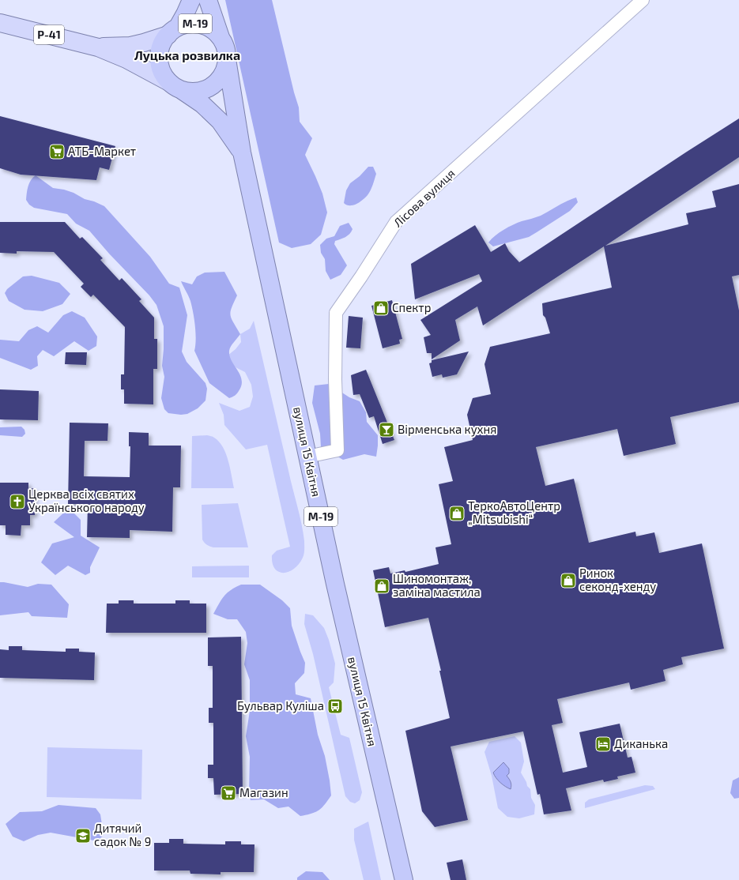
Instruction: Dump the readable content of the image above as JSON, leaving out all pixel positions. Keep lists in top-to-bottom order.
{
  "streets": {
    "highway": ["М-19", "вулиця 15 Квітня"],
    "main road": ["Р-41"],
    "street": ["Лісова вулиця"]
  },
  "crossings": [
    ["М-19", "Р-41"],
    ["М-19", "вулиця 15 Квітня"],
    ["Р-41", "вулиця 15 Квітня"],
    ["Лісова вулиця", "вулиця 15 Квітня"]
  ],
  "districts": ["Луцька розвилка"],
  "places": {
    "supermarket": ["АТБ-Маркет", "Магазин"],
    "shop": [
      "Спектр",
      "ТеркоАвтоЦентр „Mitsubishi“",
      "Ринок секонд-хенду",
      "Шиномонтаж, заміна мастила"
    ],
    "bar": ["Вірменська кухня"],
    "church": ["Церква всіх святих Українського народу"],
    "bus stop": ["Бульвар Куліша"],
    "hotel": ["Диканька"],
    "school or university": ["Дитячий садок № 9"]
  }
}
